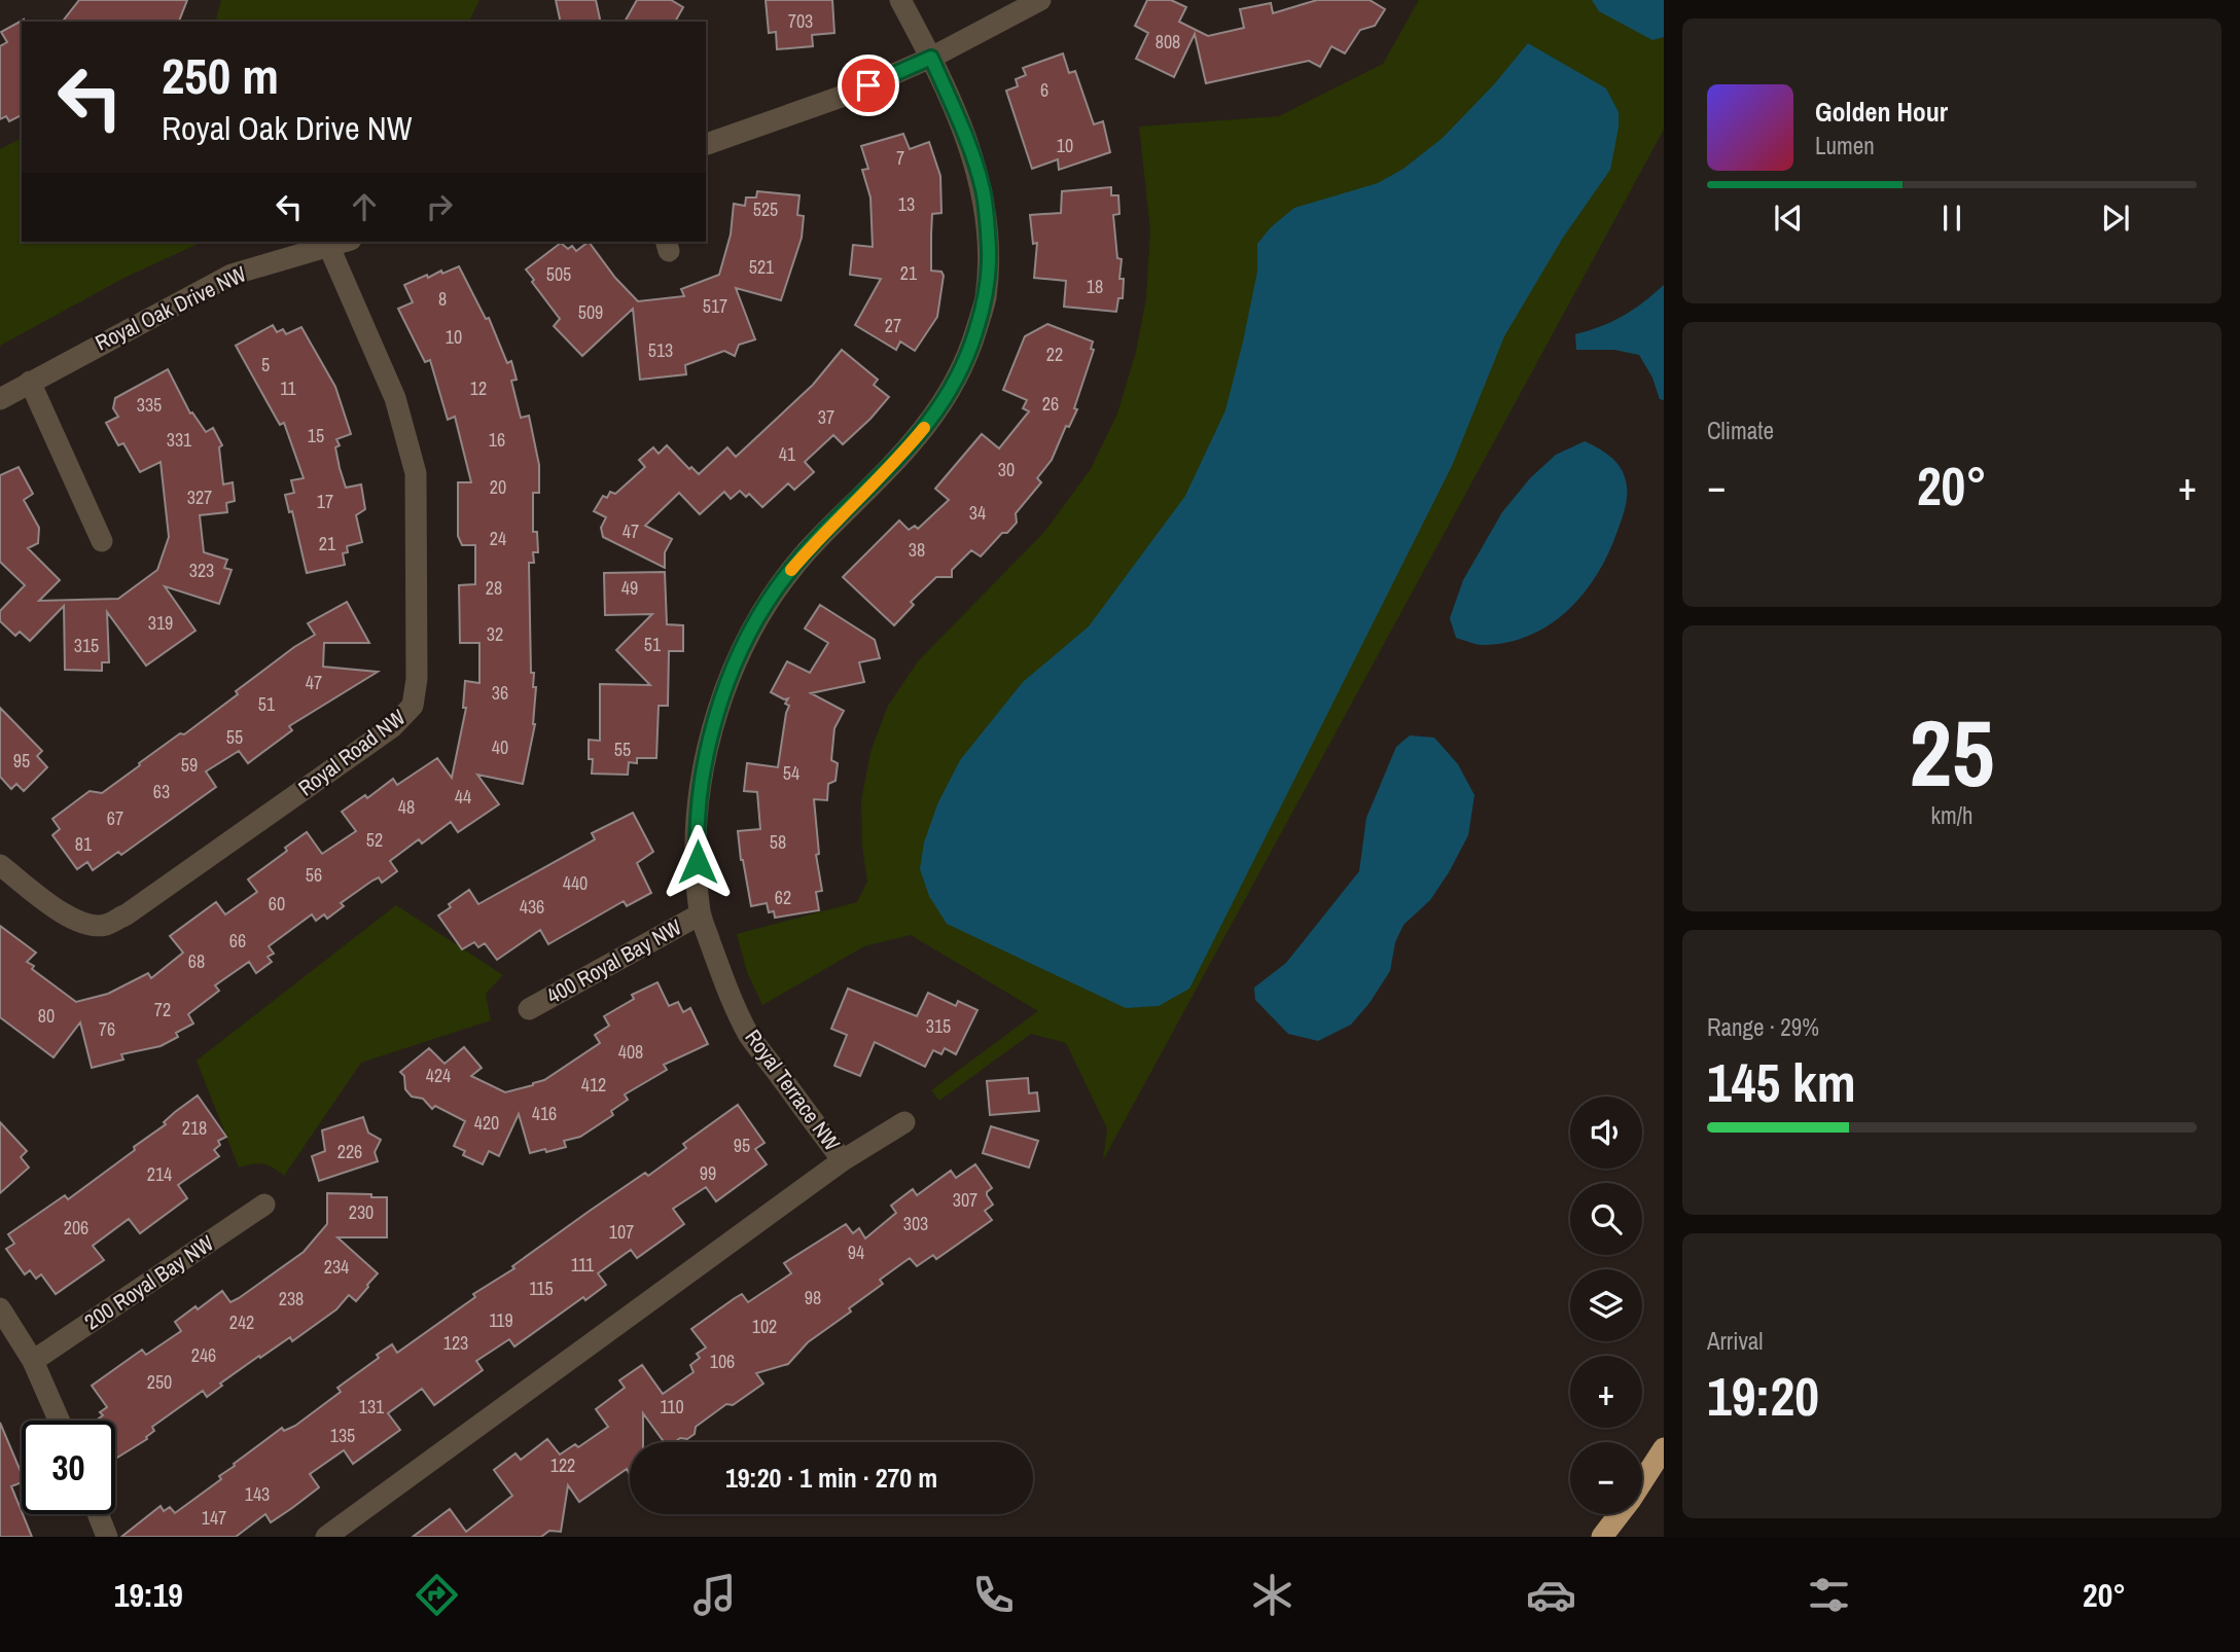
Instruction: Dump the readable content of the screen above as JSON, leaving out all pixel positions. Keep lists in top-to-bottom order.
{
  "streets": {
    "street": [
      "Royal Oak Drive NW",
      "Royal Road NW",
      "400 Royal Bay NW",
      "Royal Terrace NW",
      "200 Royal Bay NW"
    ]
  },
  "crossings": [
    ["Royal Oak Drive NW", "Royal Road NW"],
    ["400 Royal Bay NW", "Royal Terrace NW"]
  ],
  "house_numbers": [
    "703",
    "808",
    "6",
    "10",
    "7",
    "13",
    "525",
    "521",
    "21",
    "505",
    "18",
    "8",
    "517",
    "509",
    "27",
    "10",
    "513",
    "22",
    "5",
    "11",
    "12",
    "26",
    "335",
    "37",
    "15",
    "331",
    "16",
    "41",
    "30",
    "20",
    "327",
    "17",
    "34",
    "47",
    "24",
    "21",
    "38",
    "323",
    "28",
    "49",
    "319",
    "32",
    "51",
    "315",
    "47",
    "36",
    "51",
    "55",
    "40",
    "55",
    "95",
    "59",
    "54",
    "63",
    "44",
    "48",
    "67",
    "52",
    "58",
    "81",
    "56",
    "440",
    "62",
    "60",
    "436",
    "66",
    "68",
    "72",
    "80",
    "315",
    "76",
    "408",
    "424",
    "412",
    "416",
    "420",
    "218",
    "95",
    "226",
    "99",
    "214",
    "307",
    "230",
    "303",
    "206",
    "107",
    "94",
    "111",
    "234",
    "115",
    "98",
    "238",
    "119",
    "242",
    "102",
    "123",
    "246",
    "106",
    "250",
    "131",
    "110",
    "135",
    "122",
    "143",
    "147"
  ],
  "page": {
    "turn": ["250 m", "Royal Oak Drive NW"],
    "song": ["Golden Hour", "Lumen"],
    "tile": [
      "Climate",
      ["25", "km/h"],
      ["Range · 29%", "145 km"],
      ["Arrival", "19:20"]
    ],
    "heat": ["−", "20°", "+"],
    "map_buttons": ["+", "−"],
    "limit": "30",
    "trip": "19:20 · 1 min · 270 m",
    "tabs": ["19:19", "20°"]
  }
}
